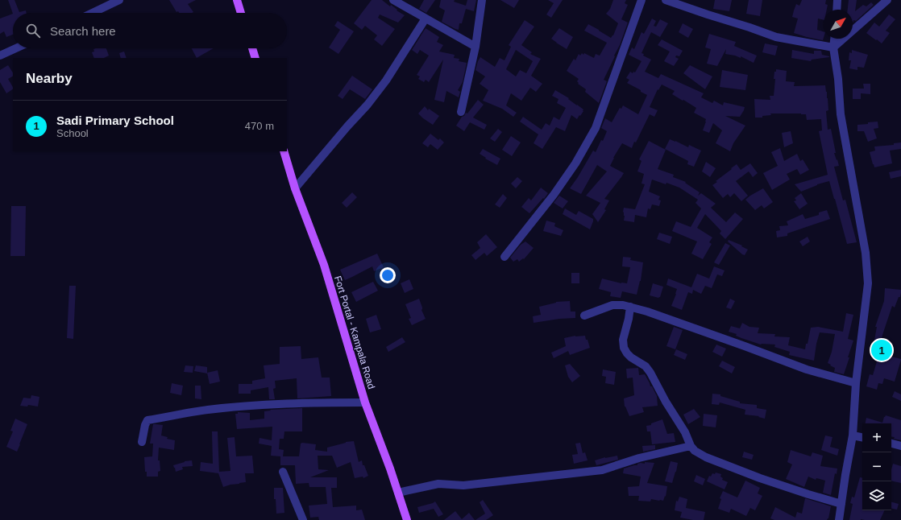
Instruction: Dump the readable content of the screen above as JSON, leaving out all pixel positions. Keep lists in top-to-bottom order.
{
  "streets": {
    "main road": ["Fort Portal - Kampala Road"]
  },
  "north": "top right",
  "page": {
    "search": "Search here",
    "heading": "Nearby",
    "list": [
      {
        "mark": "1",
        "name": "Sadi Primary School",
        "note": "School",
        "value": "470 m"
      }
    ],
    "pins": "1",
    "map_buttons": ["+", "−"]
  }
}
